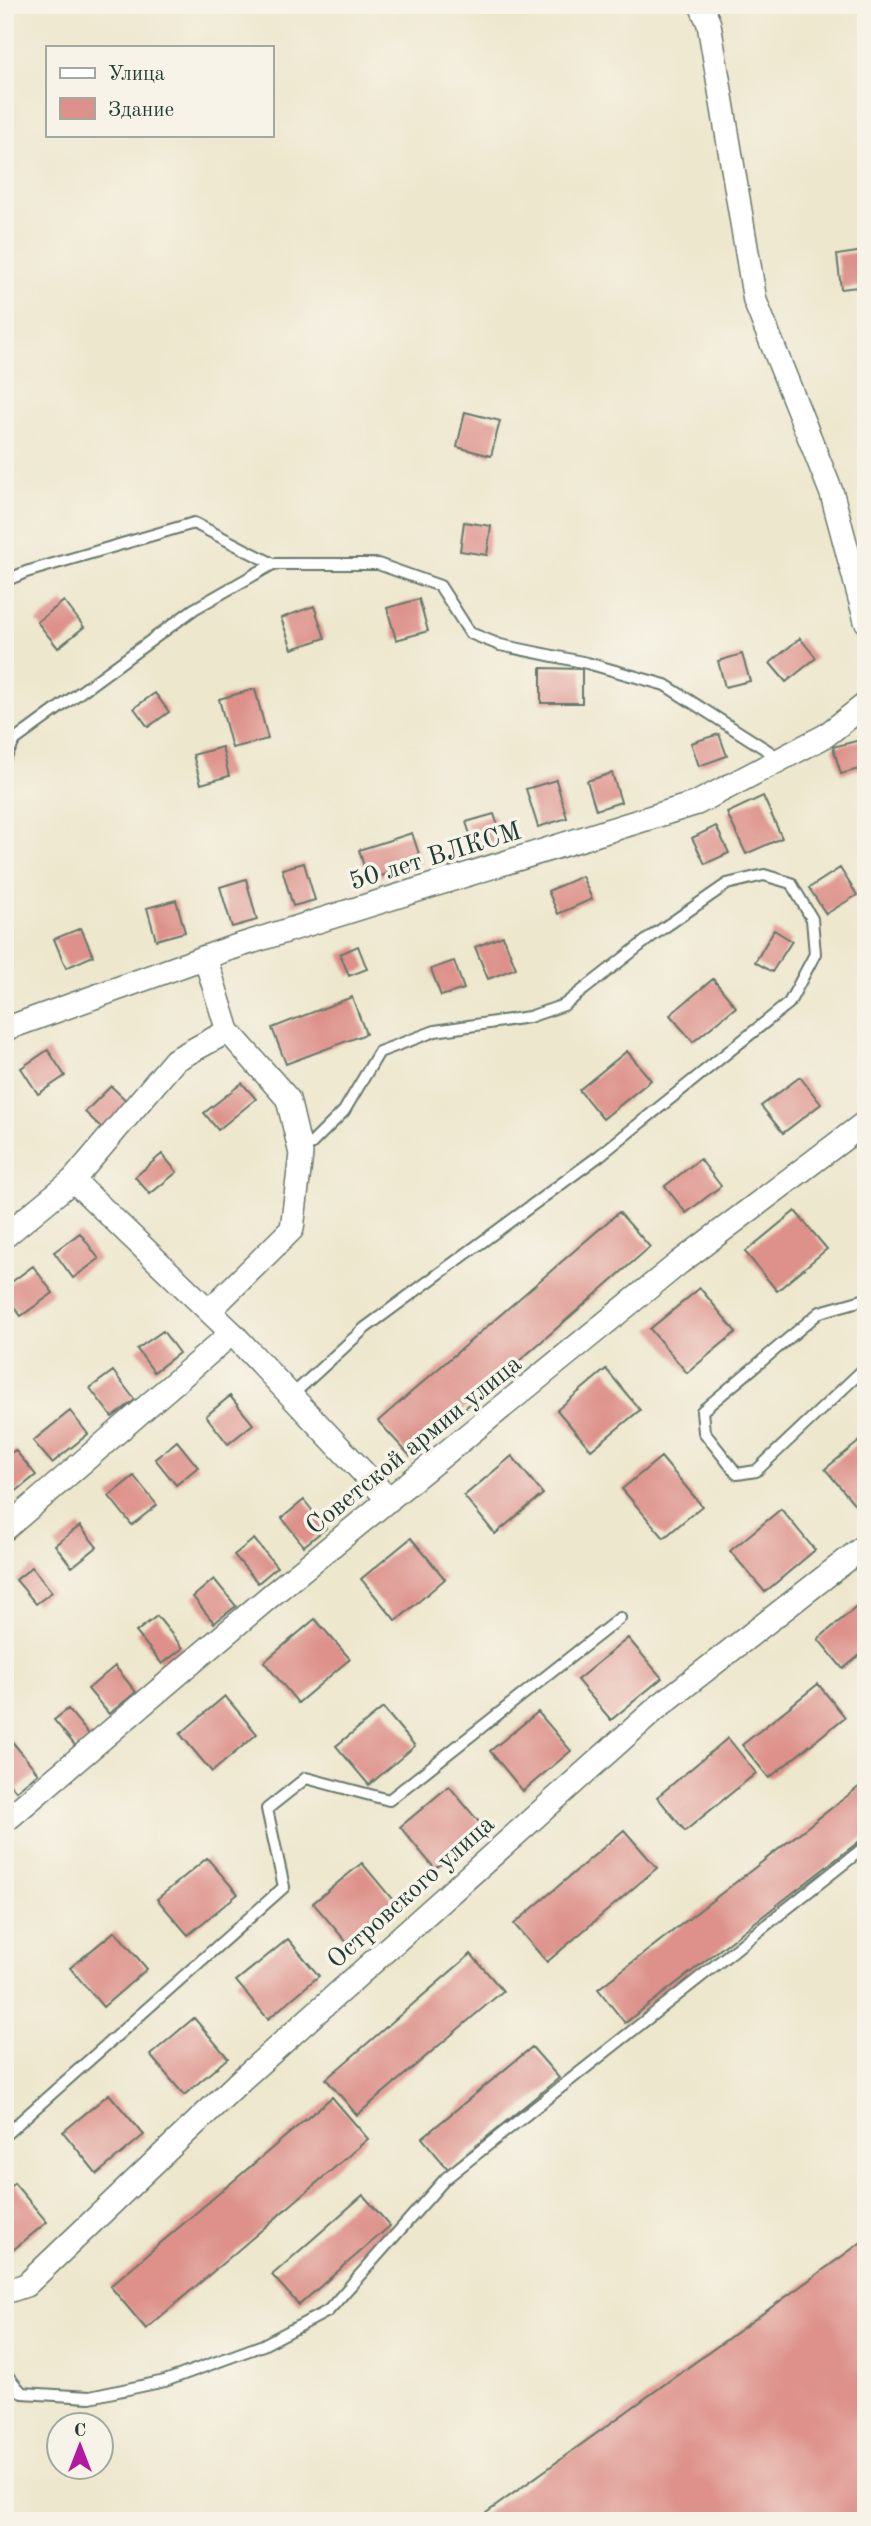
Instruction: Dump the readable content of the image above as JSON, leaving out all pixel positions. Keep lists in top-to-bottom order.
{
  "streets": {
    "street": ["50 лет ВЛКСМ", "Советской армии улица", "Островского улица"]
  },
  "legend": ["Улица", "Здание"],
  "north": "top"
}
